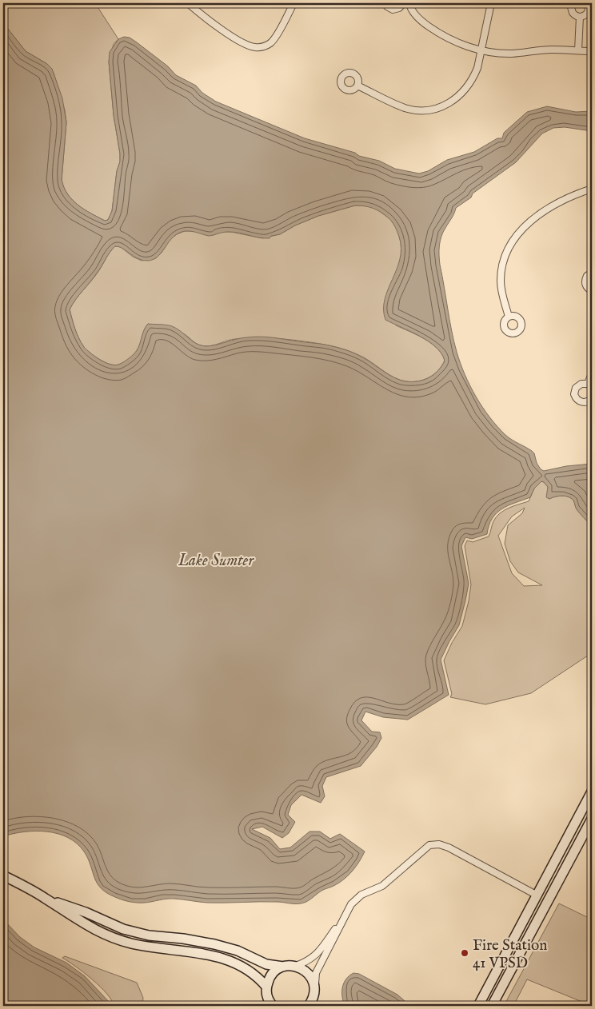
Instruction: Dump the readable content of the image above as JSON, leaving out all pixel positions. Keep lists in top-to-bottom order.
{
  "water": ["Lake Sumter"],
  "places": ["Fire Station 41 VPSD"]
}
